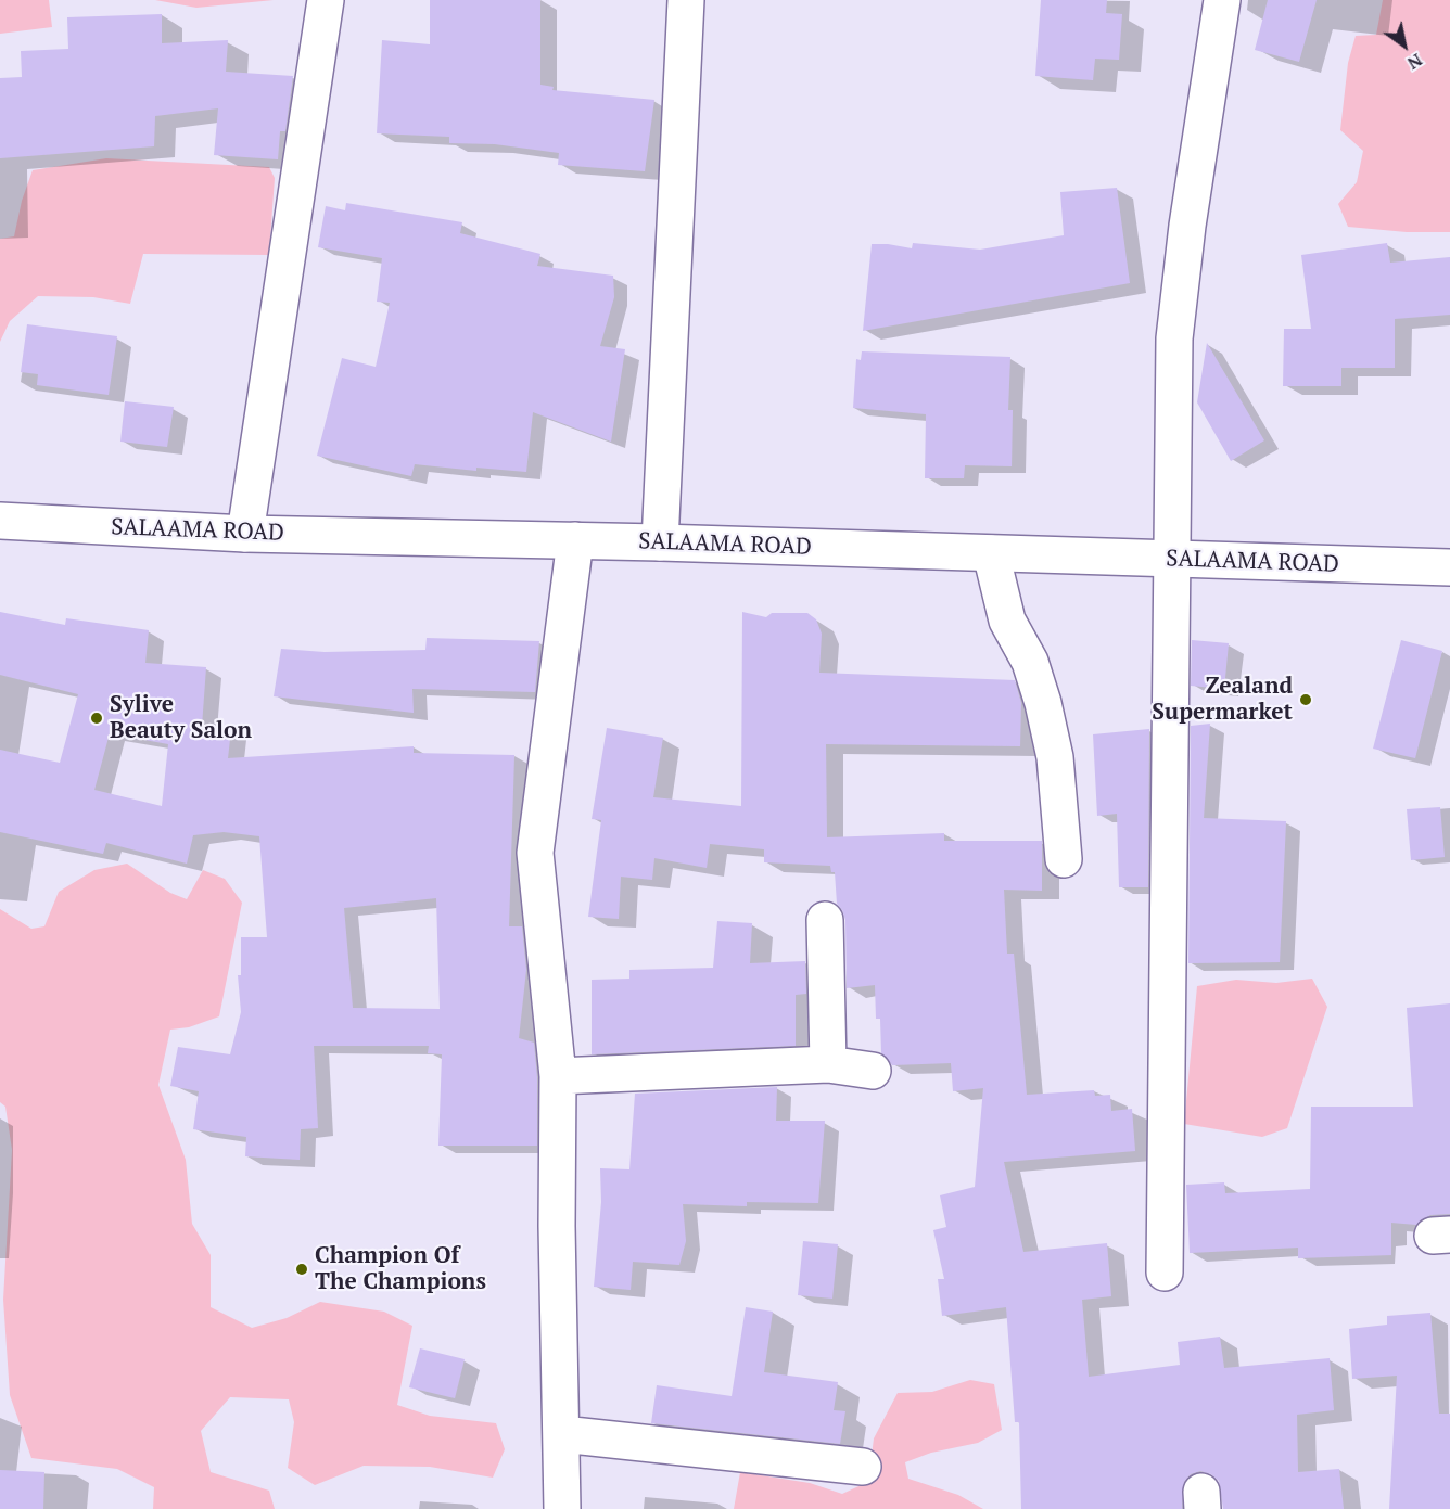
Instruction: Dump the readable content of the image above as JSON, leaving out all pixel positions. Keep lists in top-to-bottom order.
{
  "streets": {
    "street": ["SALAAMA ROAD"]
  },
  "places": ["Zealand Supermarket", "Sylive Beauty Salon", "Champion Of The Champions"],
  "north": "bottom right"
}
